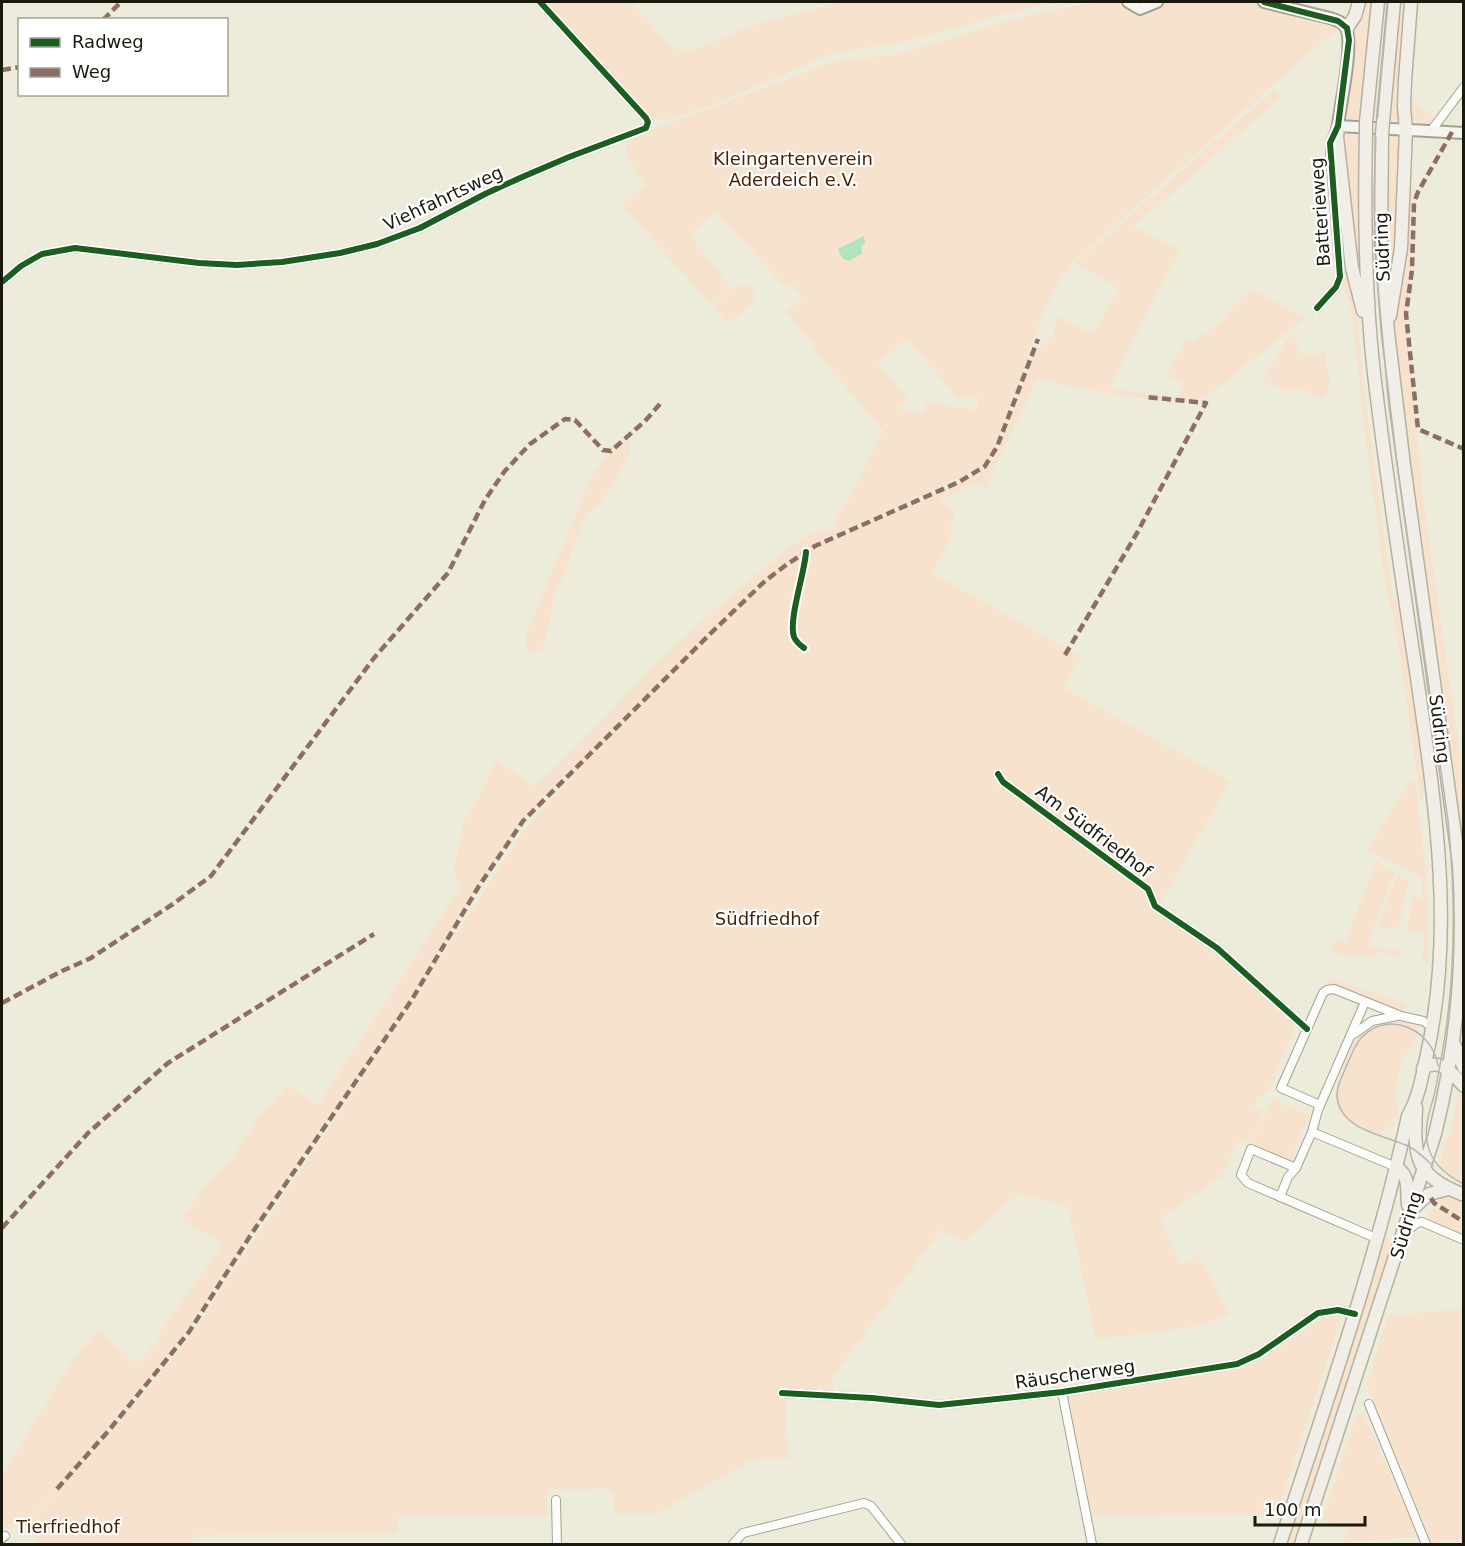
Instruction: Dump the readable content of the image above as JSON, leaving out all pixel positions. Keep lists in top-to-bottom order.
{
  "streets": {
    "main road": ["Südring"],
    "street": [
      "Viehfahrtsweg",
      "Batterieweg",
      "Am Südfriedhof",
      "Räuscherweg"
    ]
  },
  "crossings": [
    ["Südring", "Räuscherweg"]
  ],
  "parks": ["Kleingartenverein Aderdeich e.V.", "Südfriedhof", "Tierfriedhof"],
  "legend": ["Radweg", "Weg"],
  "scale_bar": "100 m"
}
